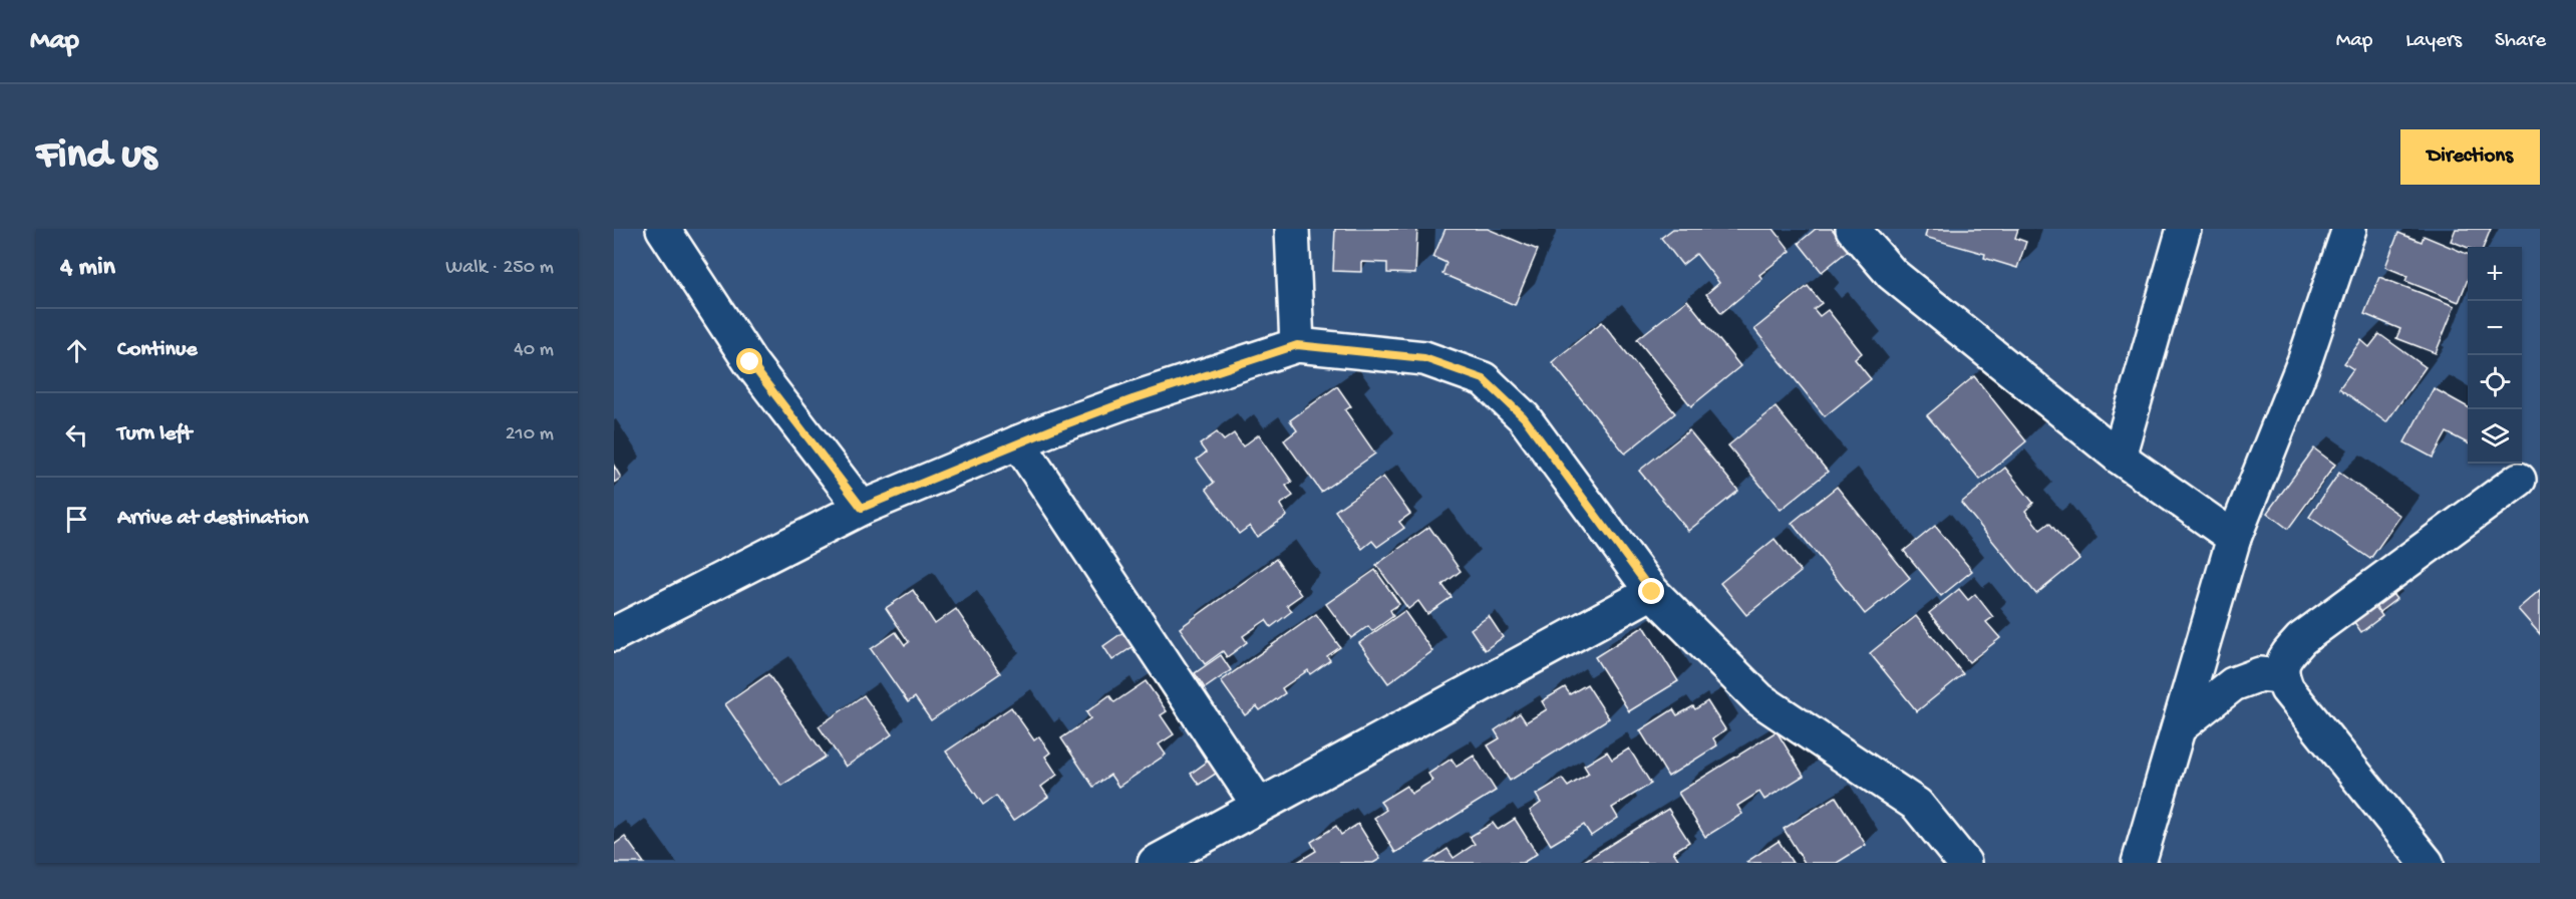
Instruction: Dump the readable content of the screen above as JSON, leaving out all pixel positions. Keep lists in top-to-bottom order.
{
  "page": {
    "header": "Map",
    "nav": ["Map", "Layers", "Share"],
    "buttons": "Directions",
    "title": "Find us",
    "heading": ["4 min", "Walk · 250 m"],
    "map_buttons": ["+", "−"],
    "list": [
      ["Continue", "40 m"],
      ["Turn left", "210 m"],
      "Arrive at destination"
    ]
  }
}
